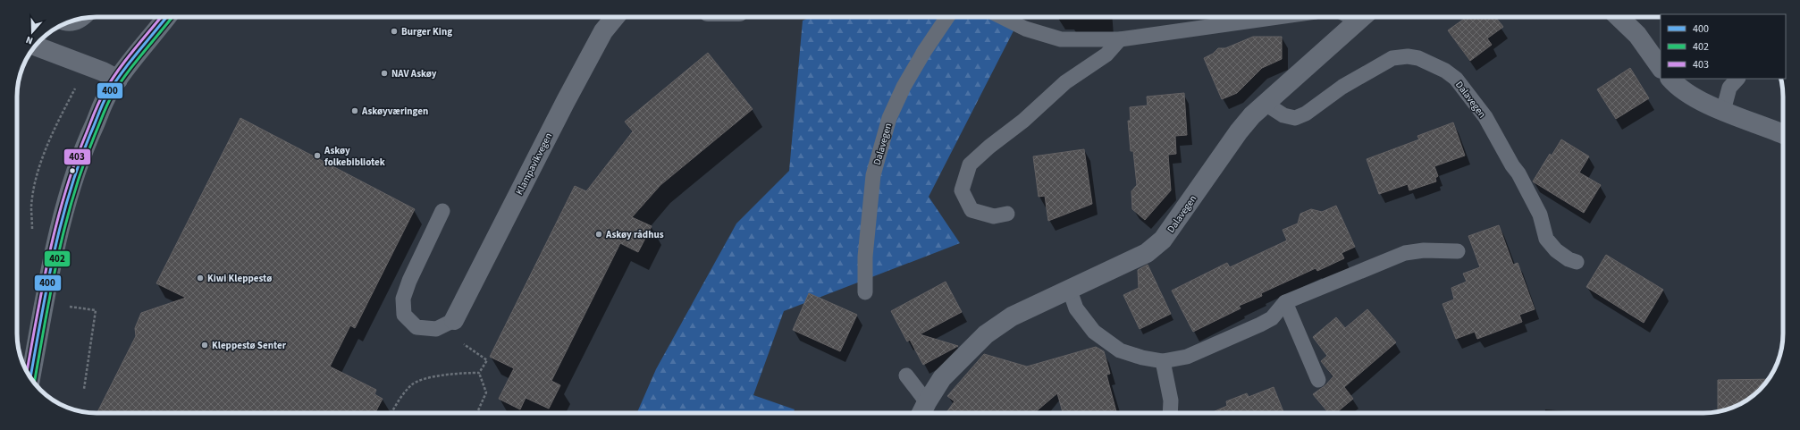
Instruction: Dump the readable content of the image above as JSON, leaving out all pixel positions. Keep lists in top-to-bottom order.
{
  "streets": {
    "street": ["Dalavegen", "Klampavikvegen"]
  },
  "places": [
    "Burger King",
    "NAV Askøy",
    "Askøyværingen",
    "Askøy folkebibliotek",
    "Askøy rådhus",
    "Kiwi Kleppestø",
    "Kleppestø Senter"
  ],
  "lines": ["transit line 400", "transit line 402", "transit line 403"],
  "legend": ["400", "402", "403"],
  "north": "bottom"
}
